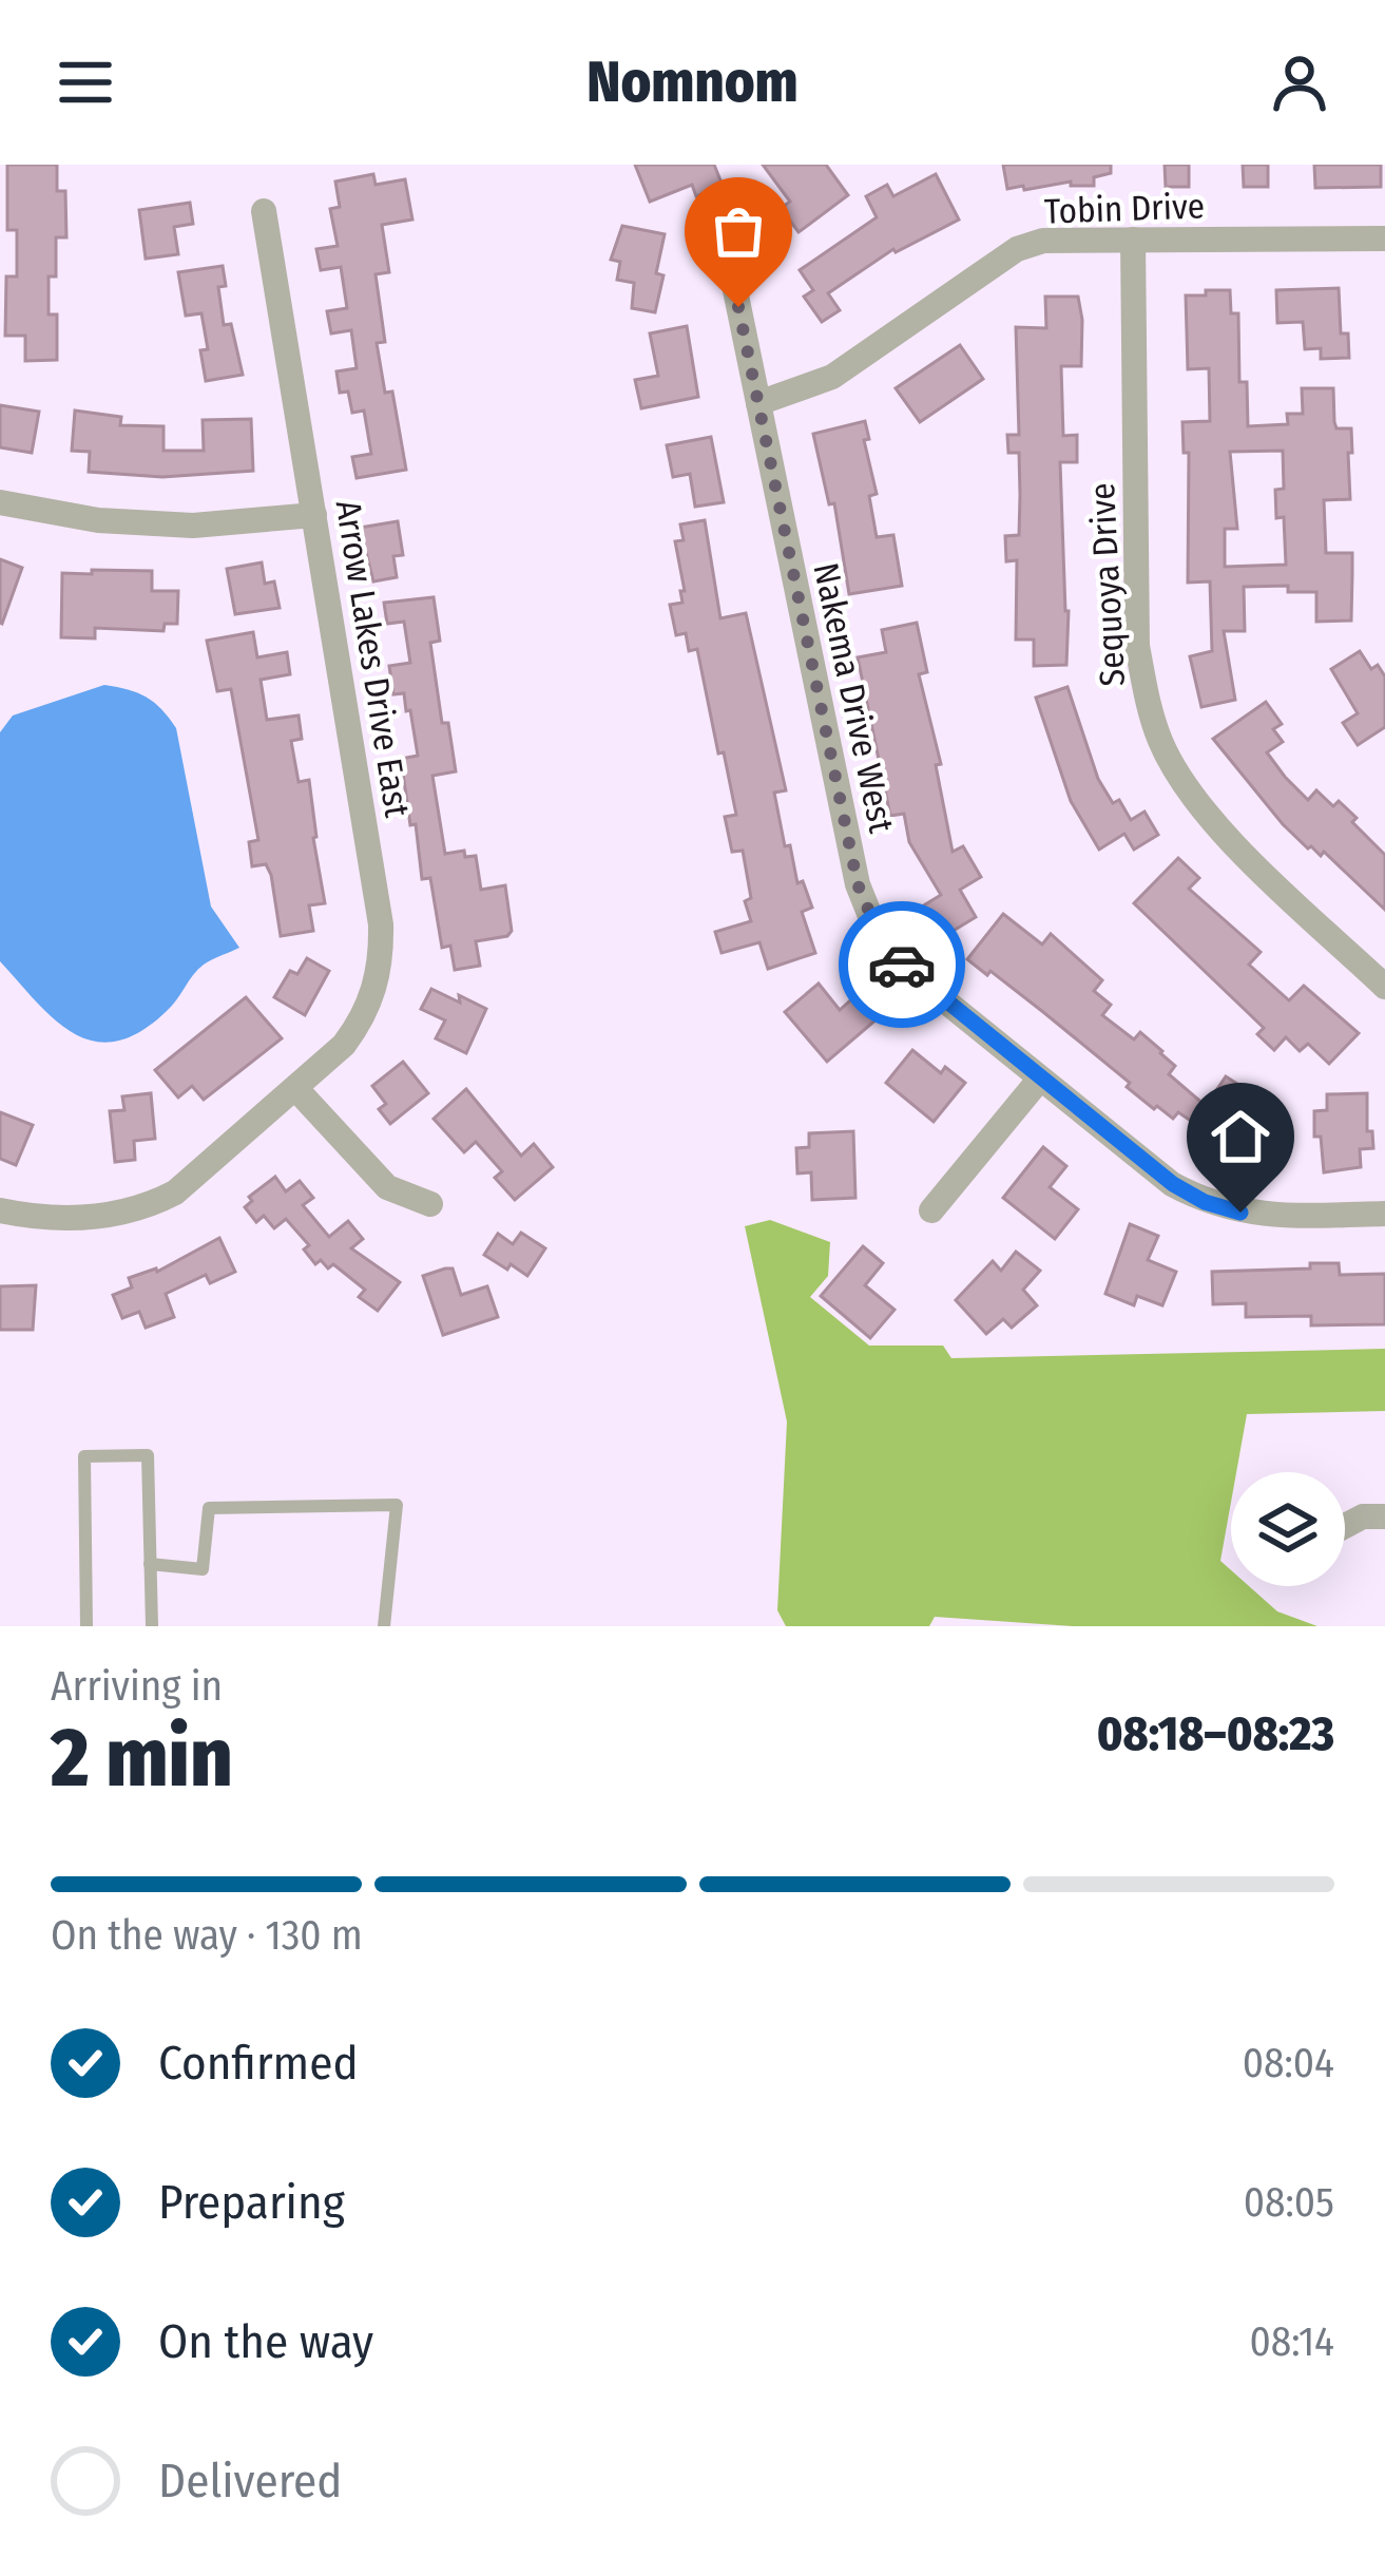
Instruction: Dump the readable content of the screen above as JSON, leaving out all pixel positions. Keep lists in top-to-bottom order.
{
  "streets": {
    "street": [
      "Tobin Drive",
      "Sequoya Drive",
      "Arrow Lakes Drive East",
      "Nakema Drive West"
    ]
  },
  "crossings": [
    ["Tobin Drive", "Sequoya Drive"],
    ["Tobin Drive", "Nakema Drive West"]
  ],
  "page": {
    "header": "Nomnom",
    "heading": ["2 min", "Arriving in", "08:18–08:23"],
    "bar": "On the way · 130 m",
    "list": [
      ["Confirmed", "08:04"],
      ["Preparing", "08:05"],
      ["On the way", "08:14"],
      "Delivered"
    ]
  }
}
